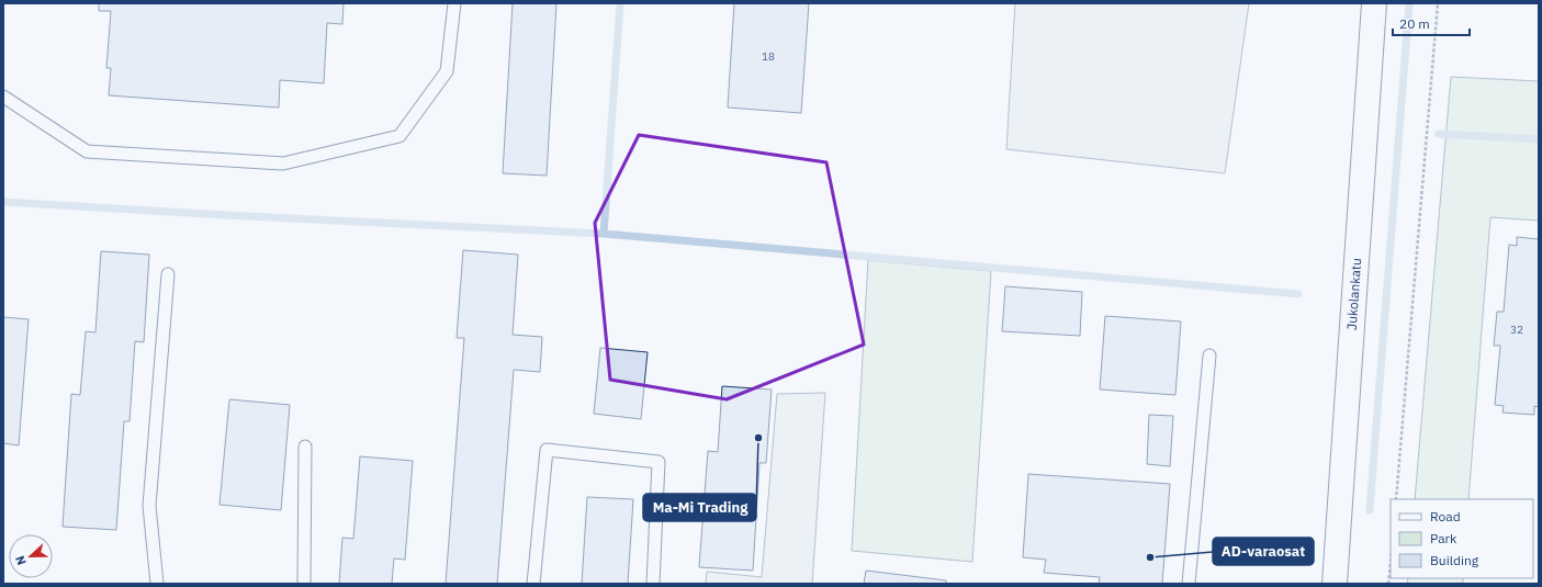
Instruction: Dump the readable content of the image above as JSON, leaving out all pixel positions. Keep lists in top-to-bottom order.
{
  "streets": {
    "main road": ["Jukolankatu"]
  },
  "places": ["Ma-Mi Trading", "AD-varaosat"],
  "house_numbers": ["18", "32"],
  "legend": ["Road", "Park", "Building"],
  "scale_bar": "20 m",
  "north": "left"
}
